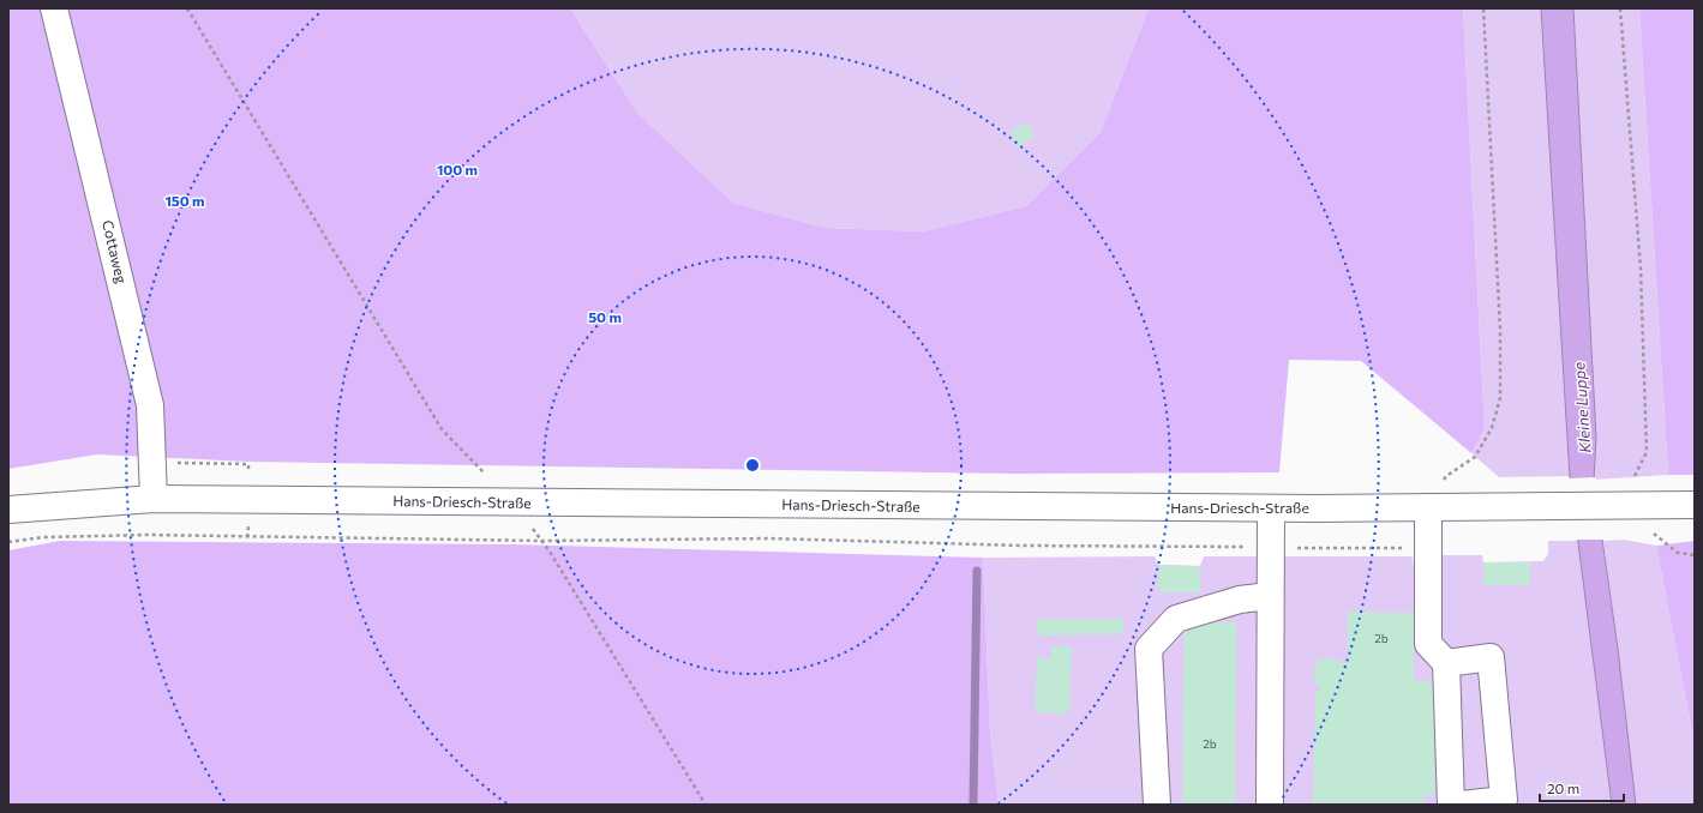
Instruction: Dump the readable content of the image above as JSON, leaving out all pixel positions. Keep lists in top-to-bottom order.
{
  "streets": {
    "main road": ["Cottaweg", "Hans-Driesch-Straße"]
  },
  "crossings": [
    ["Cottaweg", "Hans-Driesch-Straße"]
  ],
  "water": ["Kleine Luppe"],
  "house_numbers": ["2b", "2b"],
  "scale_bar": "20 m",
  "rings": ["100 m", "150 m", "50 m"]
}
